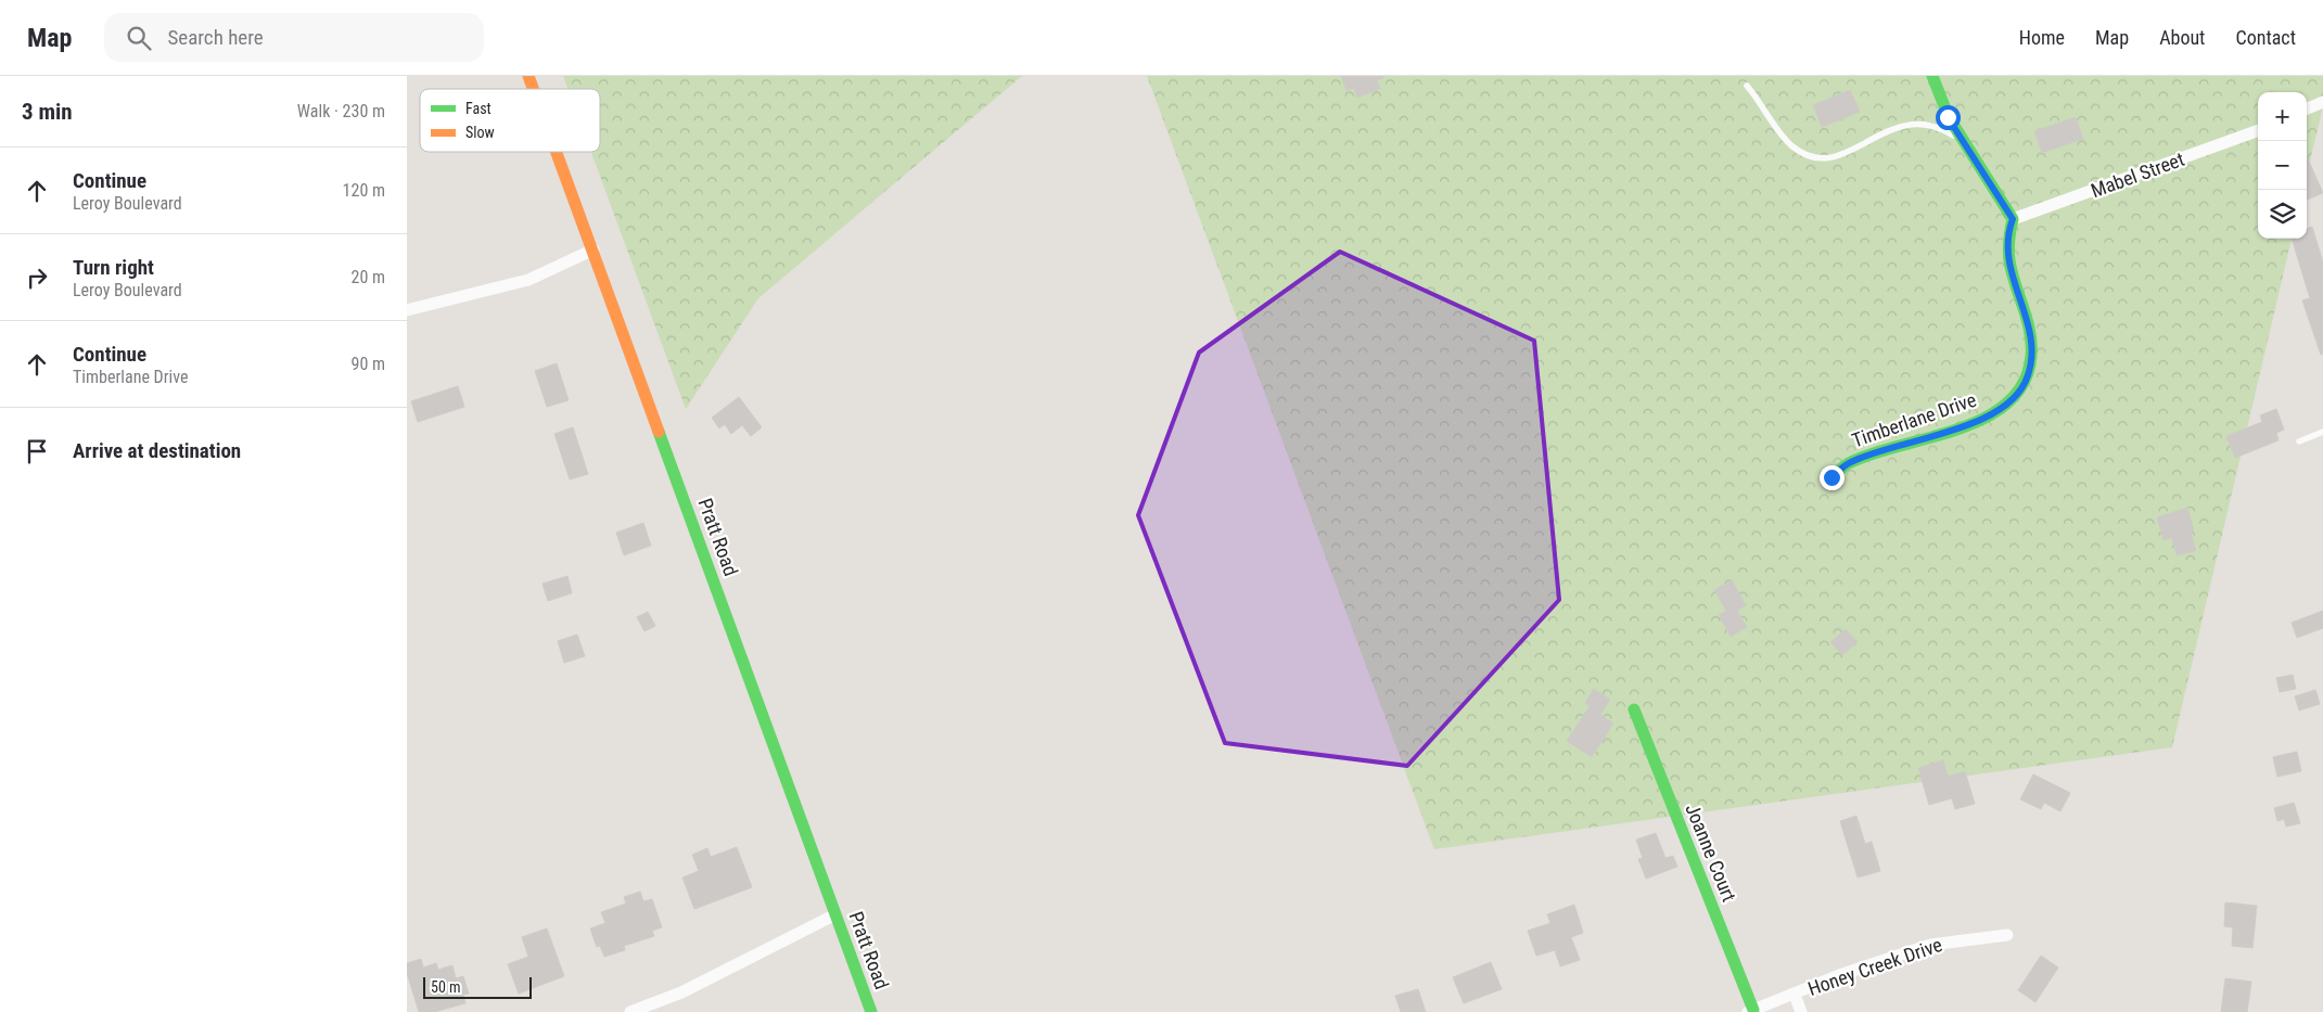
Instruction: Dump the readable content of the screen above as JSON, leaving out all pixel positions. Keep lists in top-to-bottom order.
{
  "streets": {
    "street": [
      "Mabel Street",
      "Timberlane Drive",
      "Pratt Road",
      "Joanne Court",
      "Honey Creek Drive"
    ]
  },
  "crossings": [
    ["Mabel Street", "Timberlane Drive"],
    ["Joanne Court", "Honey Creek Drive"]
  ],
  "legend": ["Fast", "Slow"],
  "scale_bar": "50 m",
  "page": {
    "header": "Map",
    "search": "Search here",
    "nav": [
      "Home",
      "Map",
      "About",
      "Contact"
    ],
    "heading": ["3 min", "Walk · 230 m"],
    "map_buttons": ["+", "−"],
    "list": [
      ["Continue", "Leroy Boulevard", "120 m"],
      ["Turn right", "Leroy Boulevard", "20 m"],
      ["Continue", "Timberlane Drive", "90 m"],
      "Arrive at destination"
    ],
    "scale": "50 m"
  }
}
